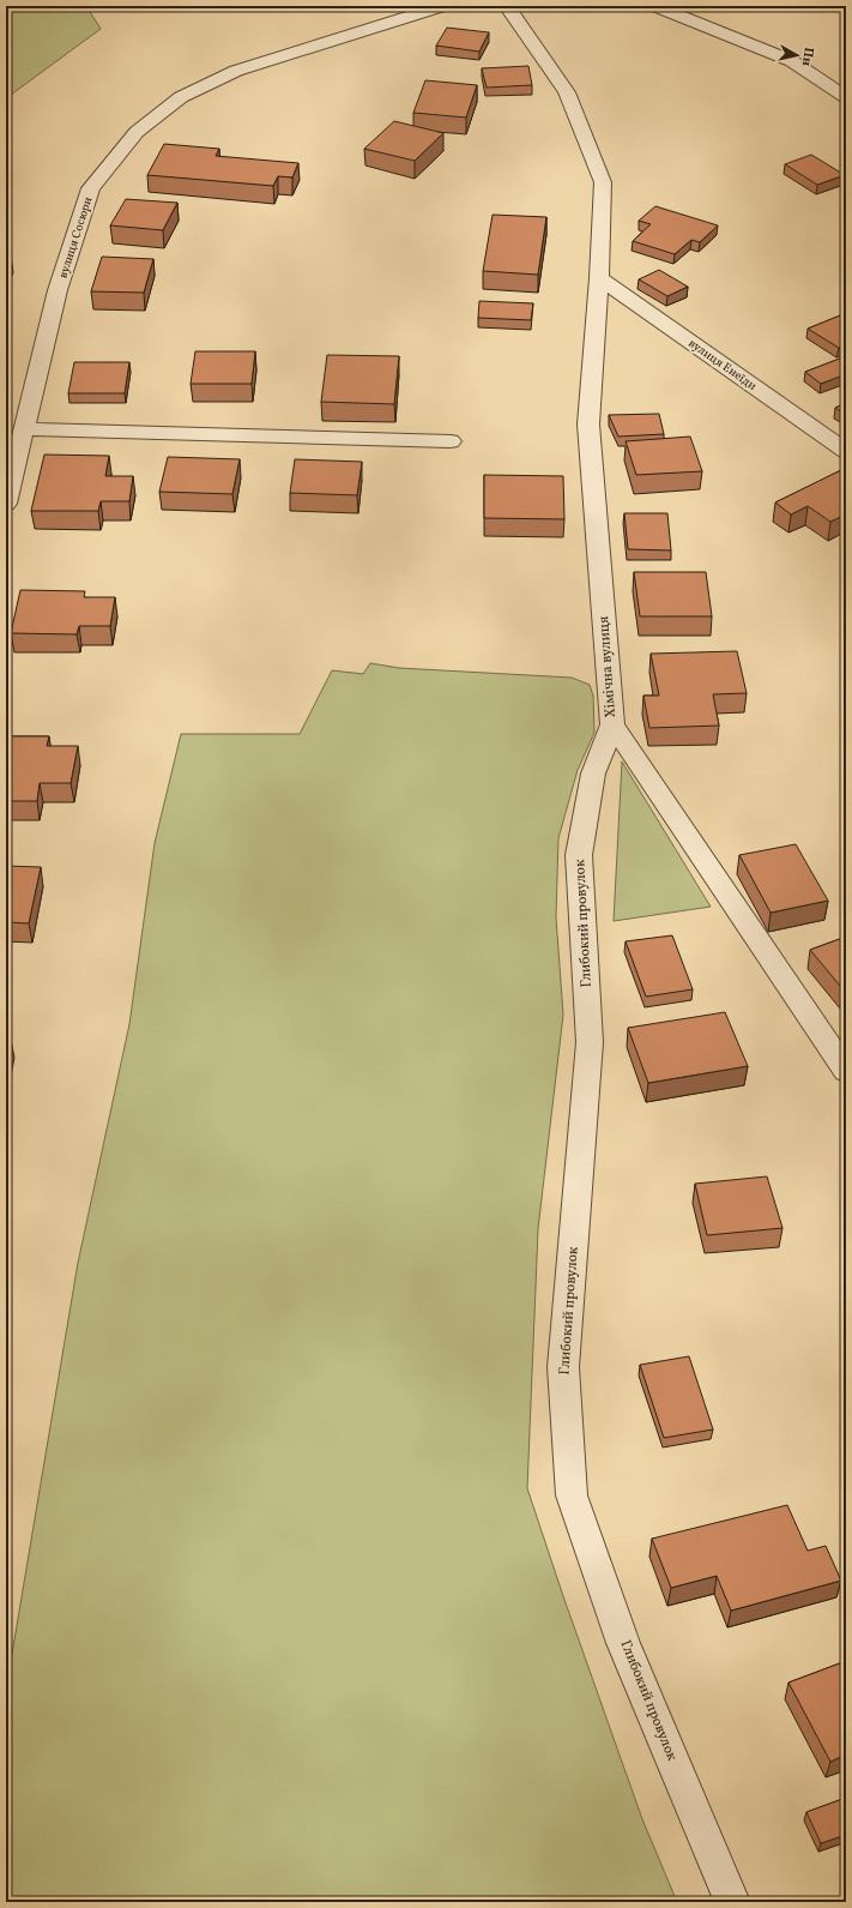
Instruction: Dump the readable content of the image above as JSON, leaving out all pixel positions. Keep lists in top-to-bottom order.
{
  "streets": {
    "street": [
      "вулиця Сосюри",
      "вулиця Енеїди",
      "Хімічна вулиця",
      "Глибокий провулок"
    ]
  },
  "crossings": [
    ["вулиця Енеїди", "Хімічна вулиця"],
    ["Хімічна вулиця", "Глибокий провулок"]
  ],
  "north": "right"
}
